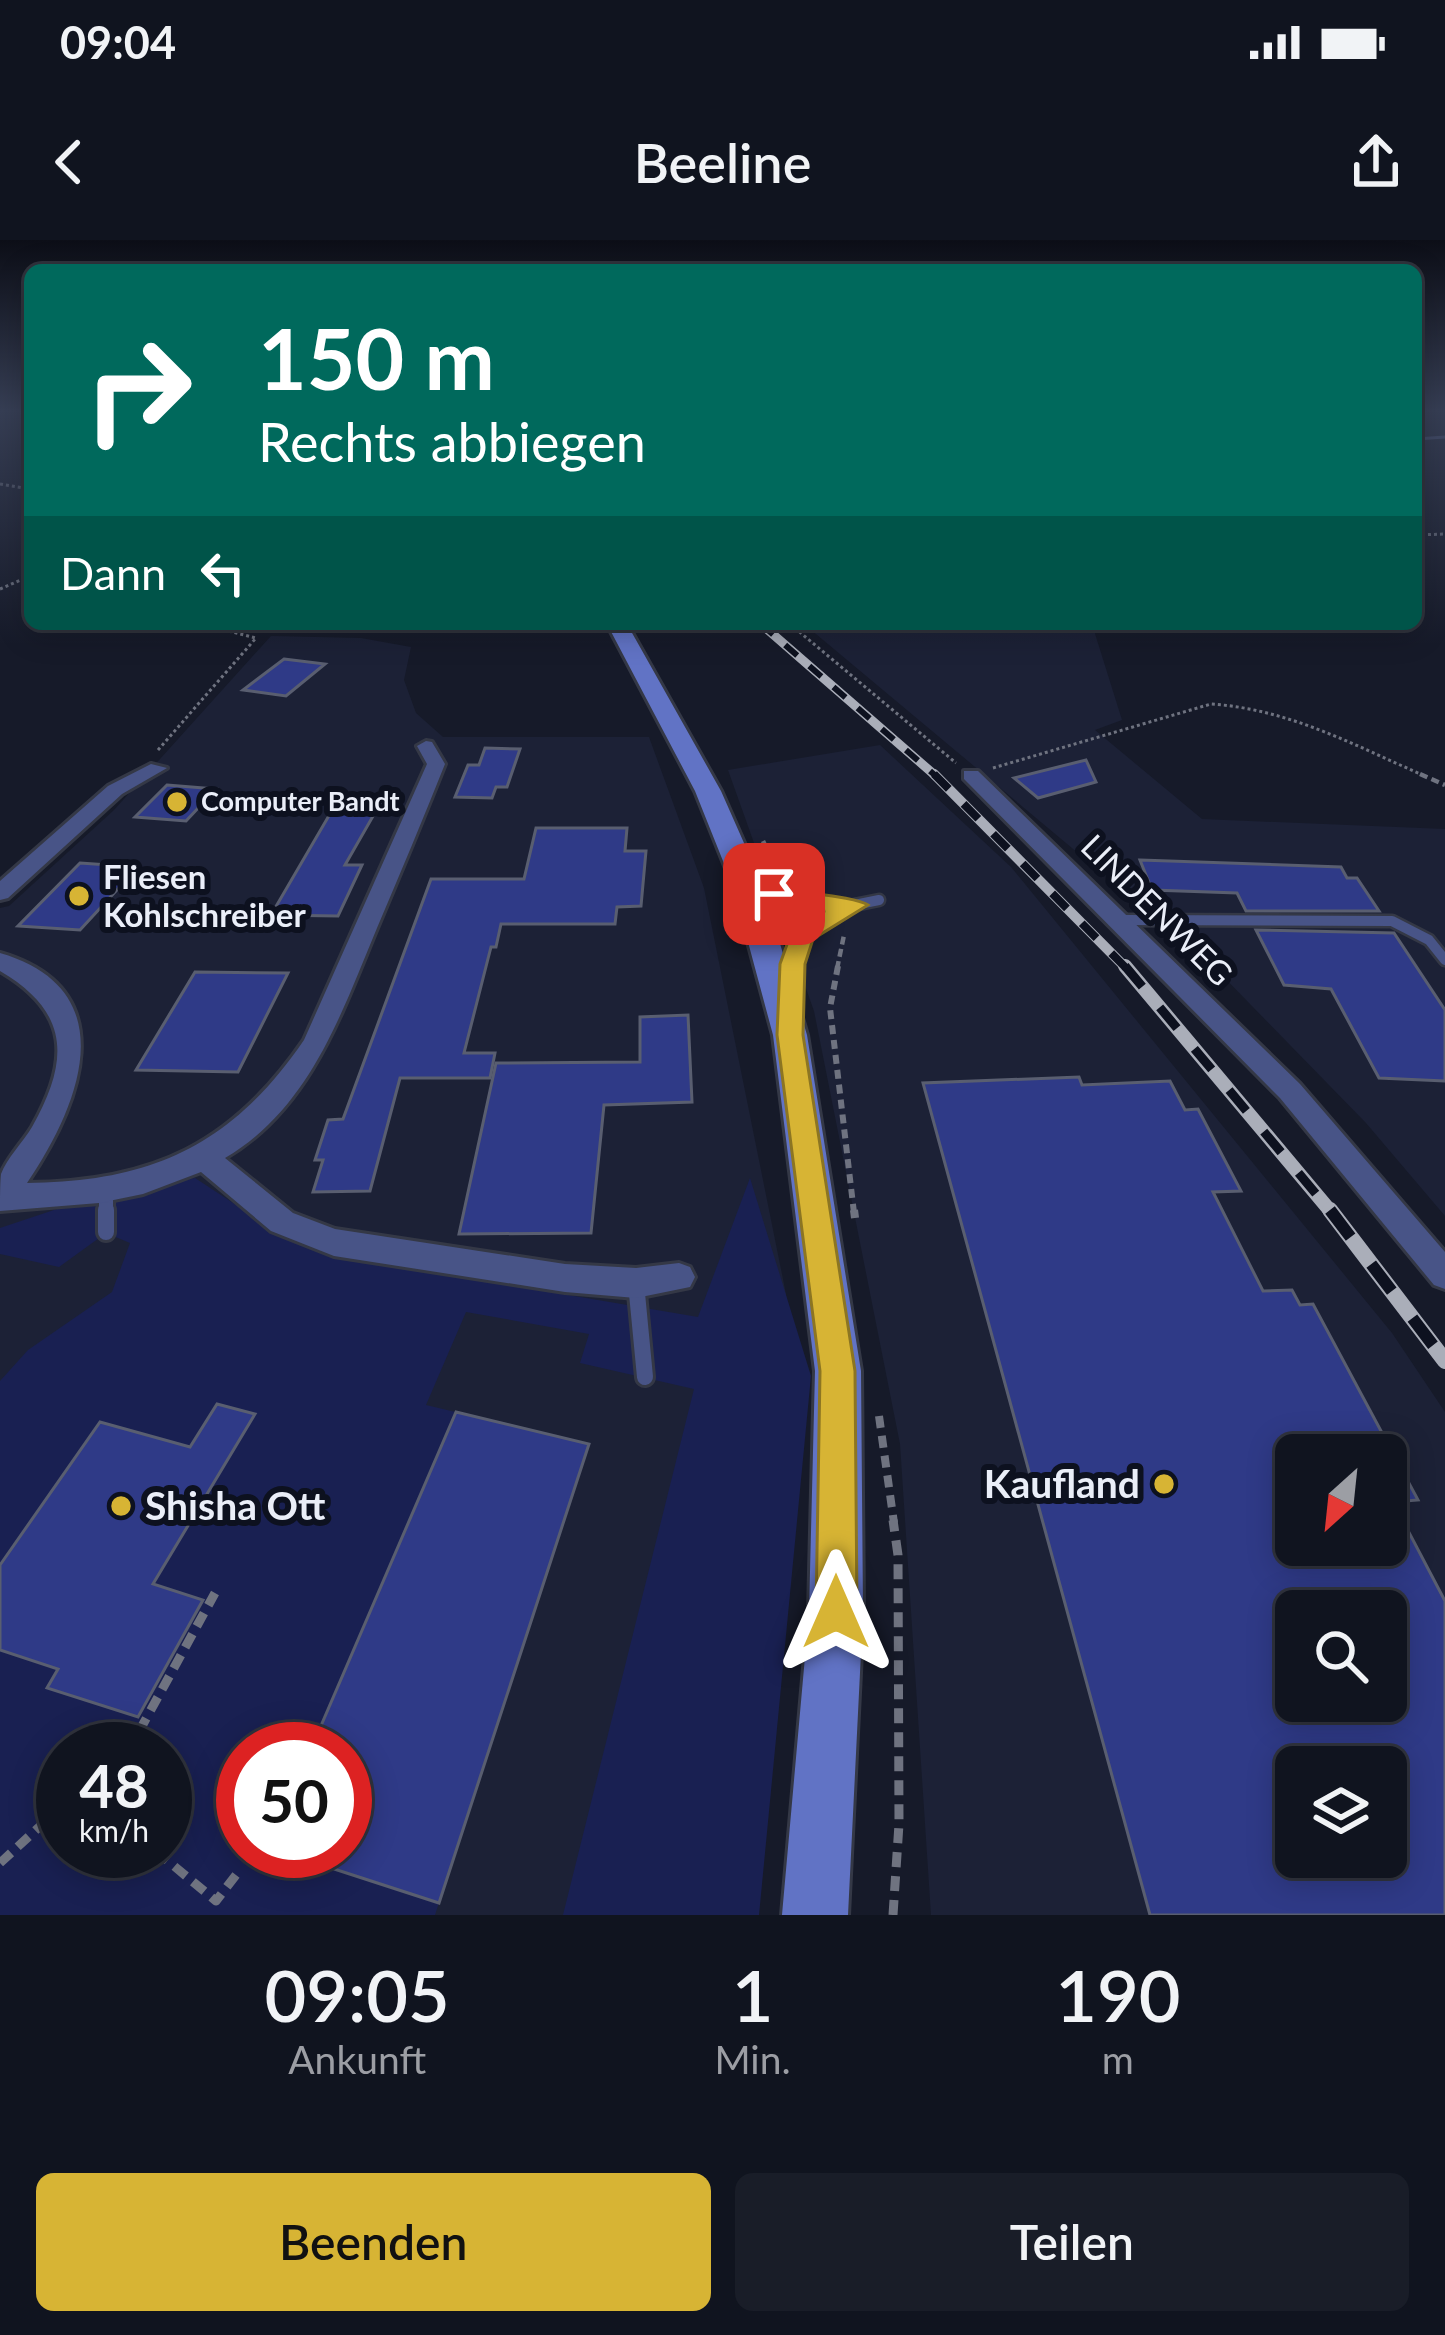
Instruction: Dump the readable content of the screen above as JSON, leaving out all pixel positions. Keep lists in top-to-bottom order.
{
  "streets": {
    "street": ["LINDENWEG"]
  },
  "places": [
    "Computer Bandt",
    "Fliesen Kohlschreiber",
    "Kaufland",
    "Shisha Ott"
  ],
  "north": "bottom left",
  "page": {
    "status": "09:04",
    "header": "Beeline",
    "turn": ["150 m", "Rechts abbiegen"],
    "then": "Dann",
    "speed": "48 km/h",
    "limit": "50",
    "eta": [
      "09:05",
      "Ankunft",
      "1",
      "Min.",
      "190",
      "m"
    ],
    "buttons": ["Beenden", "Teilen"]
  }
}
